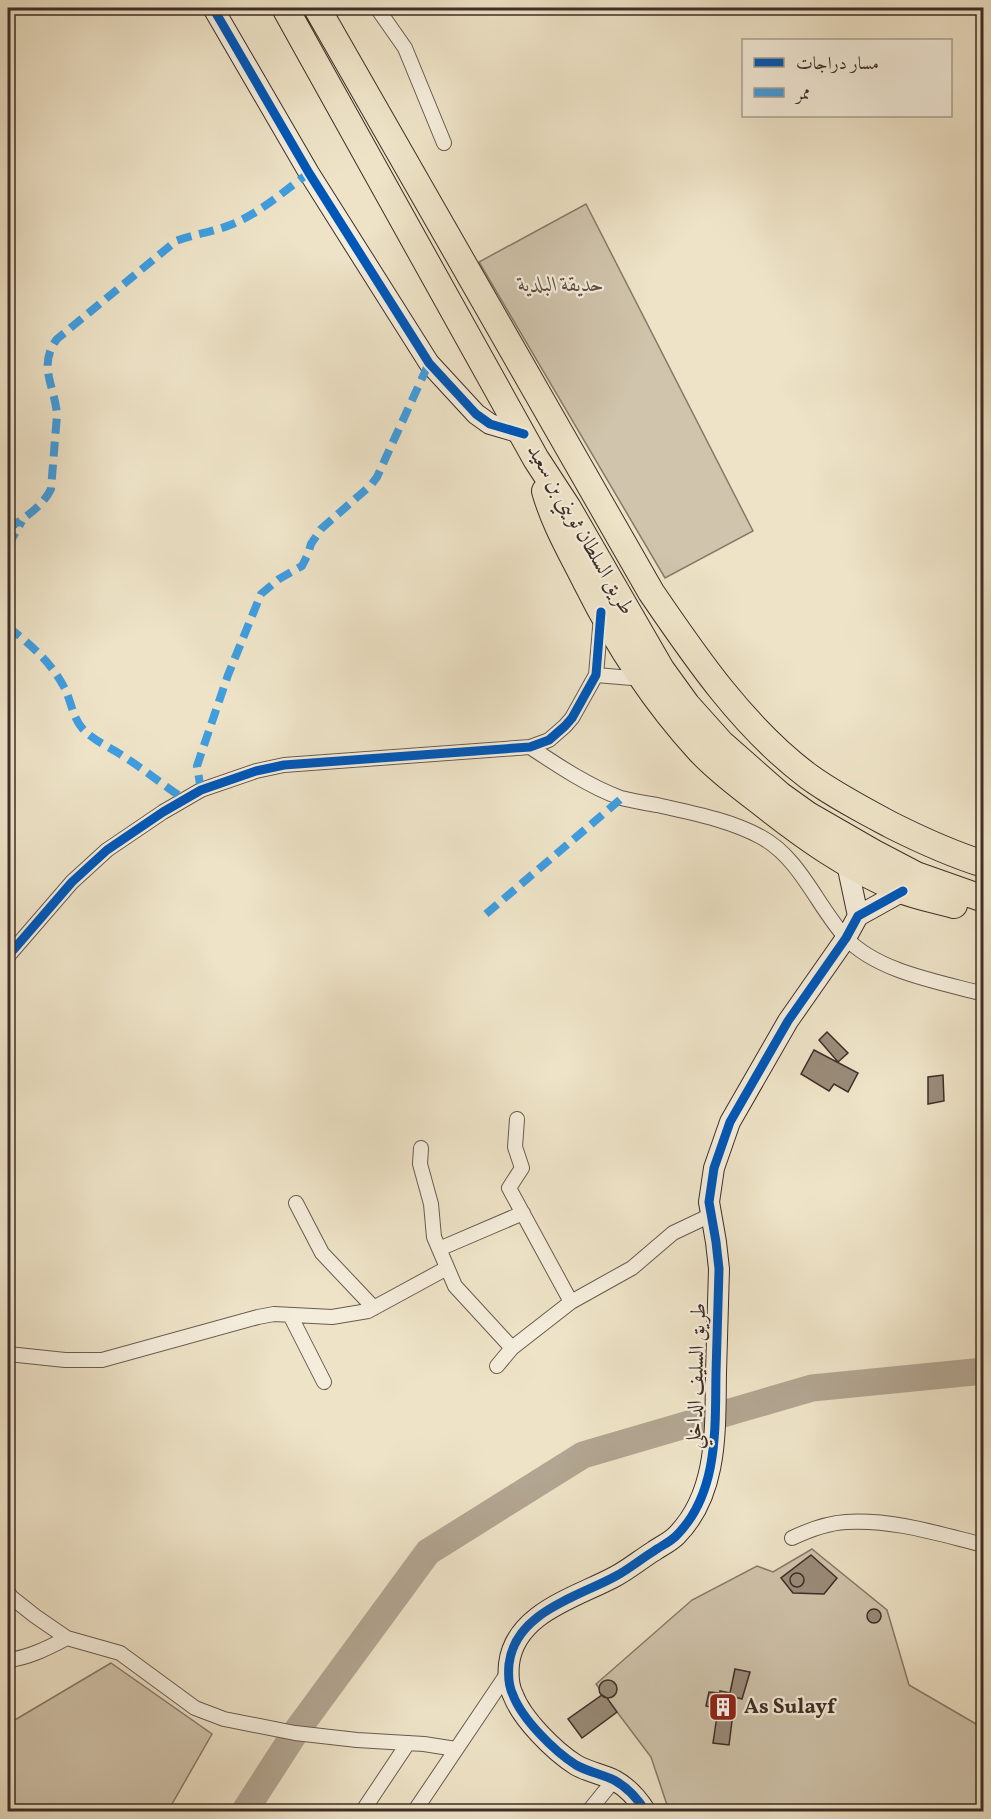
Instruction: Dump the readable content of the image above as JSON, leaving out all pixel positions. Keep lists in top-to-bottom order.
{
  "streets": {
    "highway": ["طريق السلطان ثويني بن سعيد"],
    "street": ["طريق السليف الداخلي"]
  },
  "parks": ["حديقة البلدية"],
  "places": {
    "building": ["As Sulayf"]
  },
  "legend": ["مسار دراجات", "ممر"]
}
